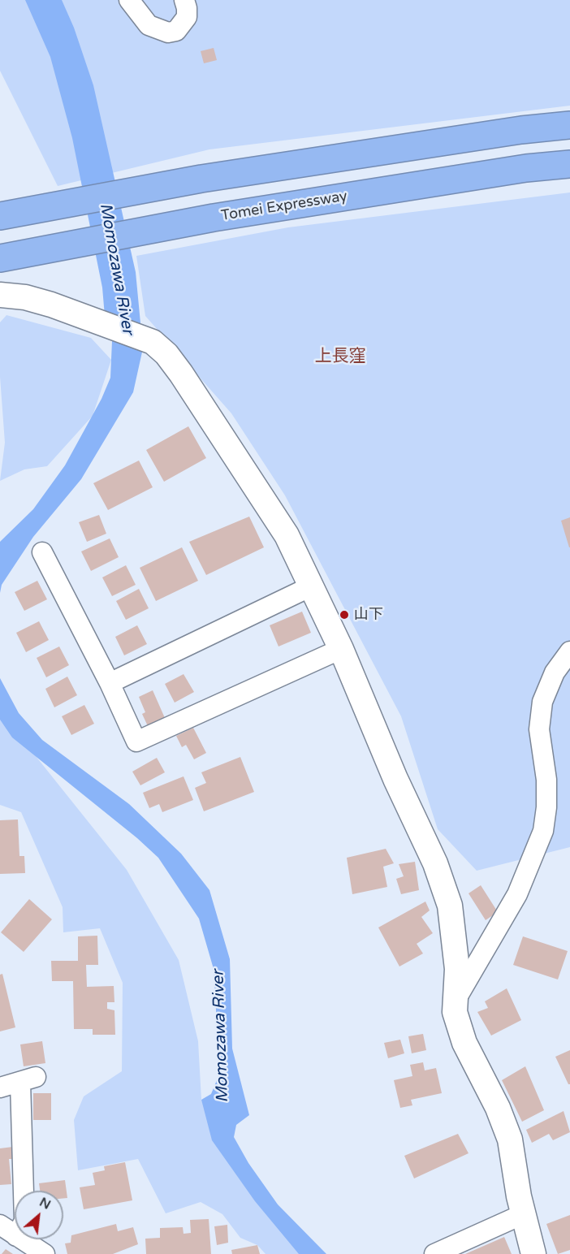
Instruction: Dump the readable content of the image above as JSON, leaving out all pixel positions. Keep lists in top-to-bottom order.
{
  "streets": {
    "highway": ["Tomei Expressway"]
  },
  "districts": ["上長窪"],
  "water": ["Momozawa River"],
  "places": ["山下"],
  "north": "top right"
}
